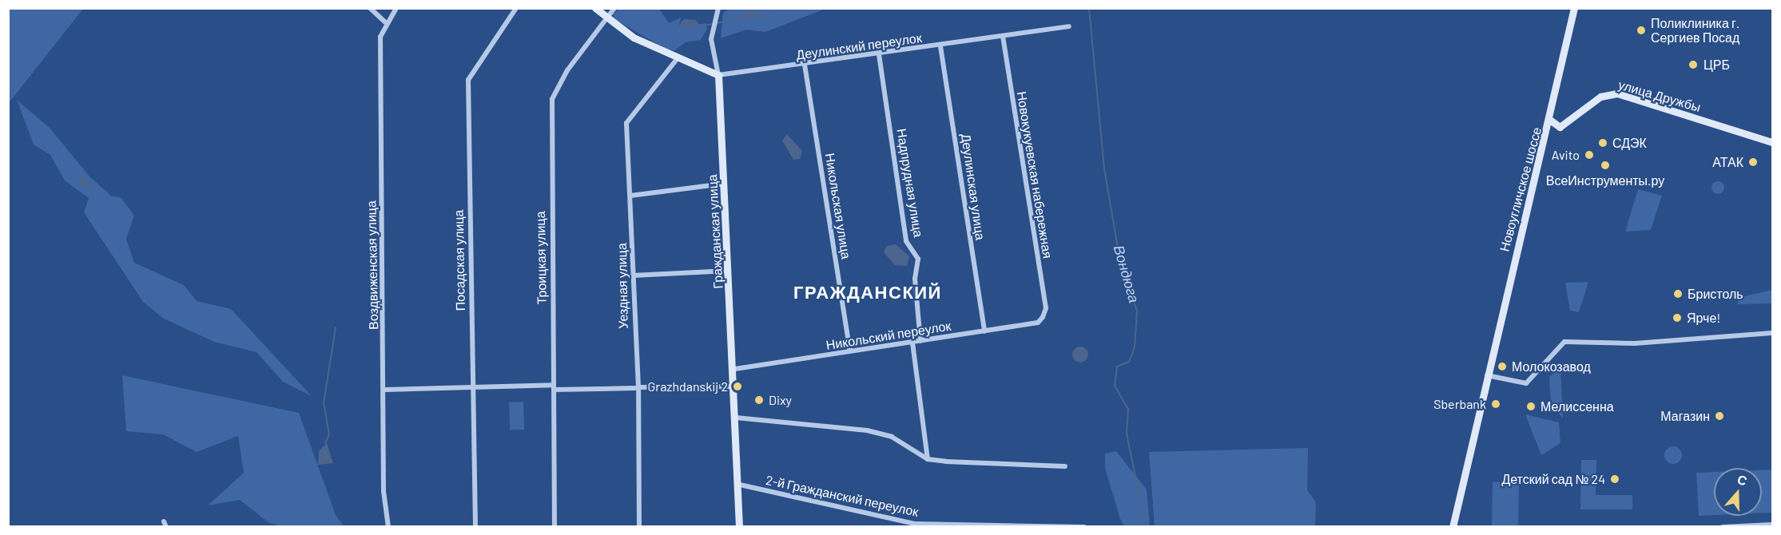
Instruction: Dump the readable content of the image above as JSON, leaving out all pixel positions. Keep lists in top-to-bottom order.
{
  "streets": {
    "street": [
      "Деулинский переулок",
      "улица Дружбы",
      "Новокукуевская набережная",
      "Надпрудная улица",
      "Деулинская улица",
      "Новоугличское шоссе",
      "Никольская улица",
      "Гражданская улица",
      "Троицкая улица",
      "Посадская улица",
      "Воздвиженская улица",
      "Уездная улица",
      "Никольский переулок",
      "2-й Гражданский переулок"
    ]
  },
  "crossings": [
    ["Деулинский переулок", "Новокукуевская набережная"],
    ["Деулинский переулок", "Надпрудная улица"],
    ["Деулинский переулок", "Деулинская улица"],
    ["Деулинский переулок", "Никольская улица"],
    ["Деулинский переулок", "Гражданская улица"],
    ["улица Дружбы", "Новоугличское шоссе"],
    ["Новокукуевская набережная", "Никольский переулок"],
    ["Надпрудная улица", "Никольский переулок"],
    ["Деулинская улица", "Никольский переулок"],
    ["Никольская улица", "Никольский переулок"],
    ["Гражданская улица", "Никольский переулок"],
    ["Гражданская улица", "2-й Гражданский переулок"]
  ],
  "districts": ["ГРАЖДАНСКИЙ"],
  "water": ["Вондюга"],
  "places": [
    "Поликлиника г. Сергиев Посад",
    "ЦРБ",
    "СДЭК",
    "Avito",
    "АТАК",
    "ВсеИнструменты.ру",
    "Бристоль",
    "Ярче!",
    "Молокозавод",
    "Grazhdanskij 2",
    "Dixy",
    "Sberbank",
    "Мелиссенна",
    "Магазин",
    "Детский сад № 24"
  ],
  "north": "top"
}
